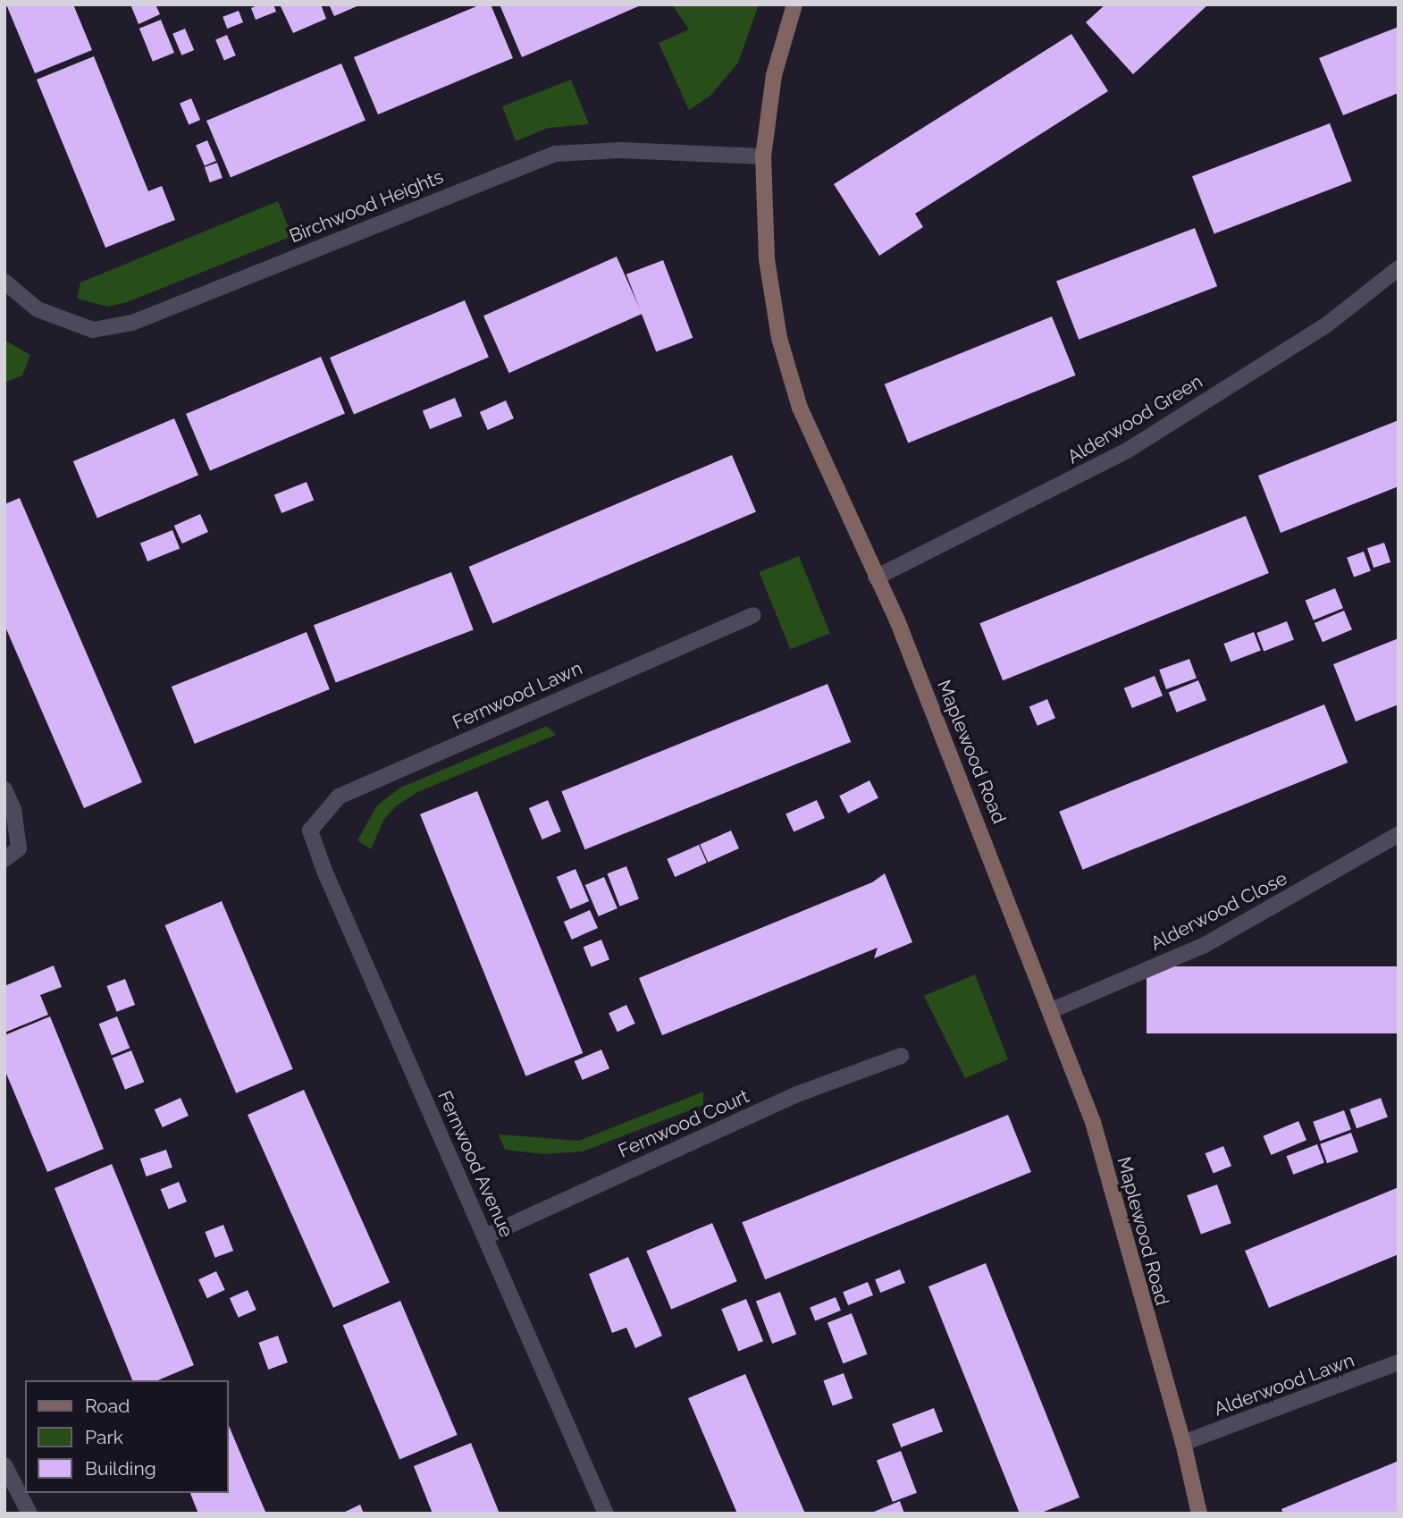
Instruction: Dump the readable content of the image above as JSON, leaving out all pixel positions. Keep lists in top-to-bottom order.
{
  "streets": {
    "street": [
      "Birchwood Heights",
      "Alderwood Green",
      "Fernwood Lawn",
      "Maplewood Road",
      "Alderwood Close",
      "Fernwood Court",
      "Fernwood Avenue",
      "Alderwood Lawn"
    ]
  },
  "crossings": [
    ["Birchwood Heights", "Maplewood Road"],
    ["Alderwood Green", "Maplewood Road"],
    ["Fernwood Lawn", "Fernwood Avenue"],
    ["Maplewood Road", "Alderwood Close"],
    ["Maplewood Road", "Alderwood Lawn"],
    ["Fernwood Court", "Fernwood Avenue"]
  ],
  "legend": ["Road", "Park", "Building"]
}
